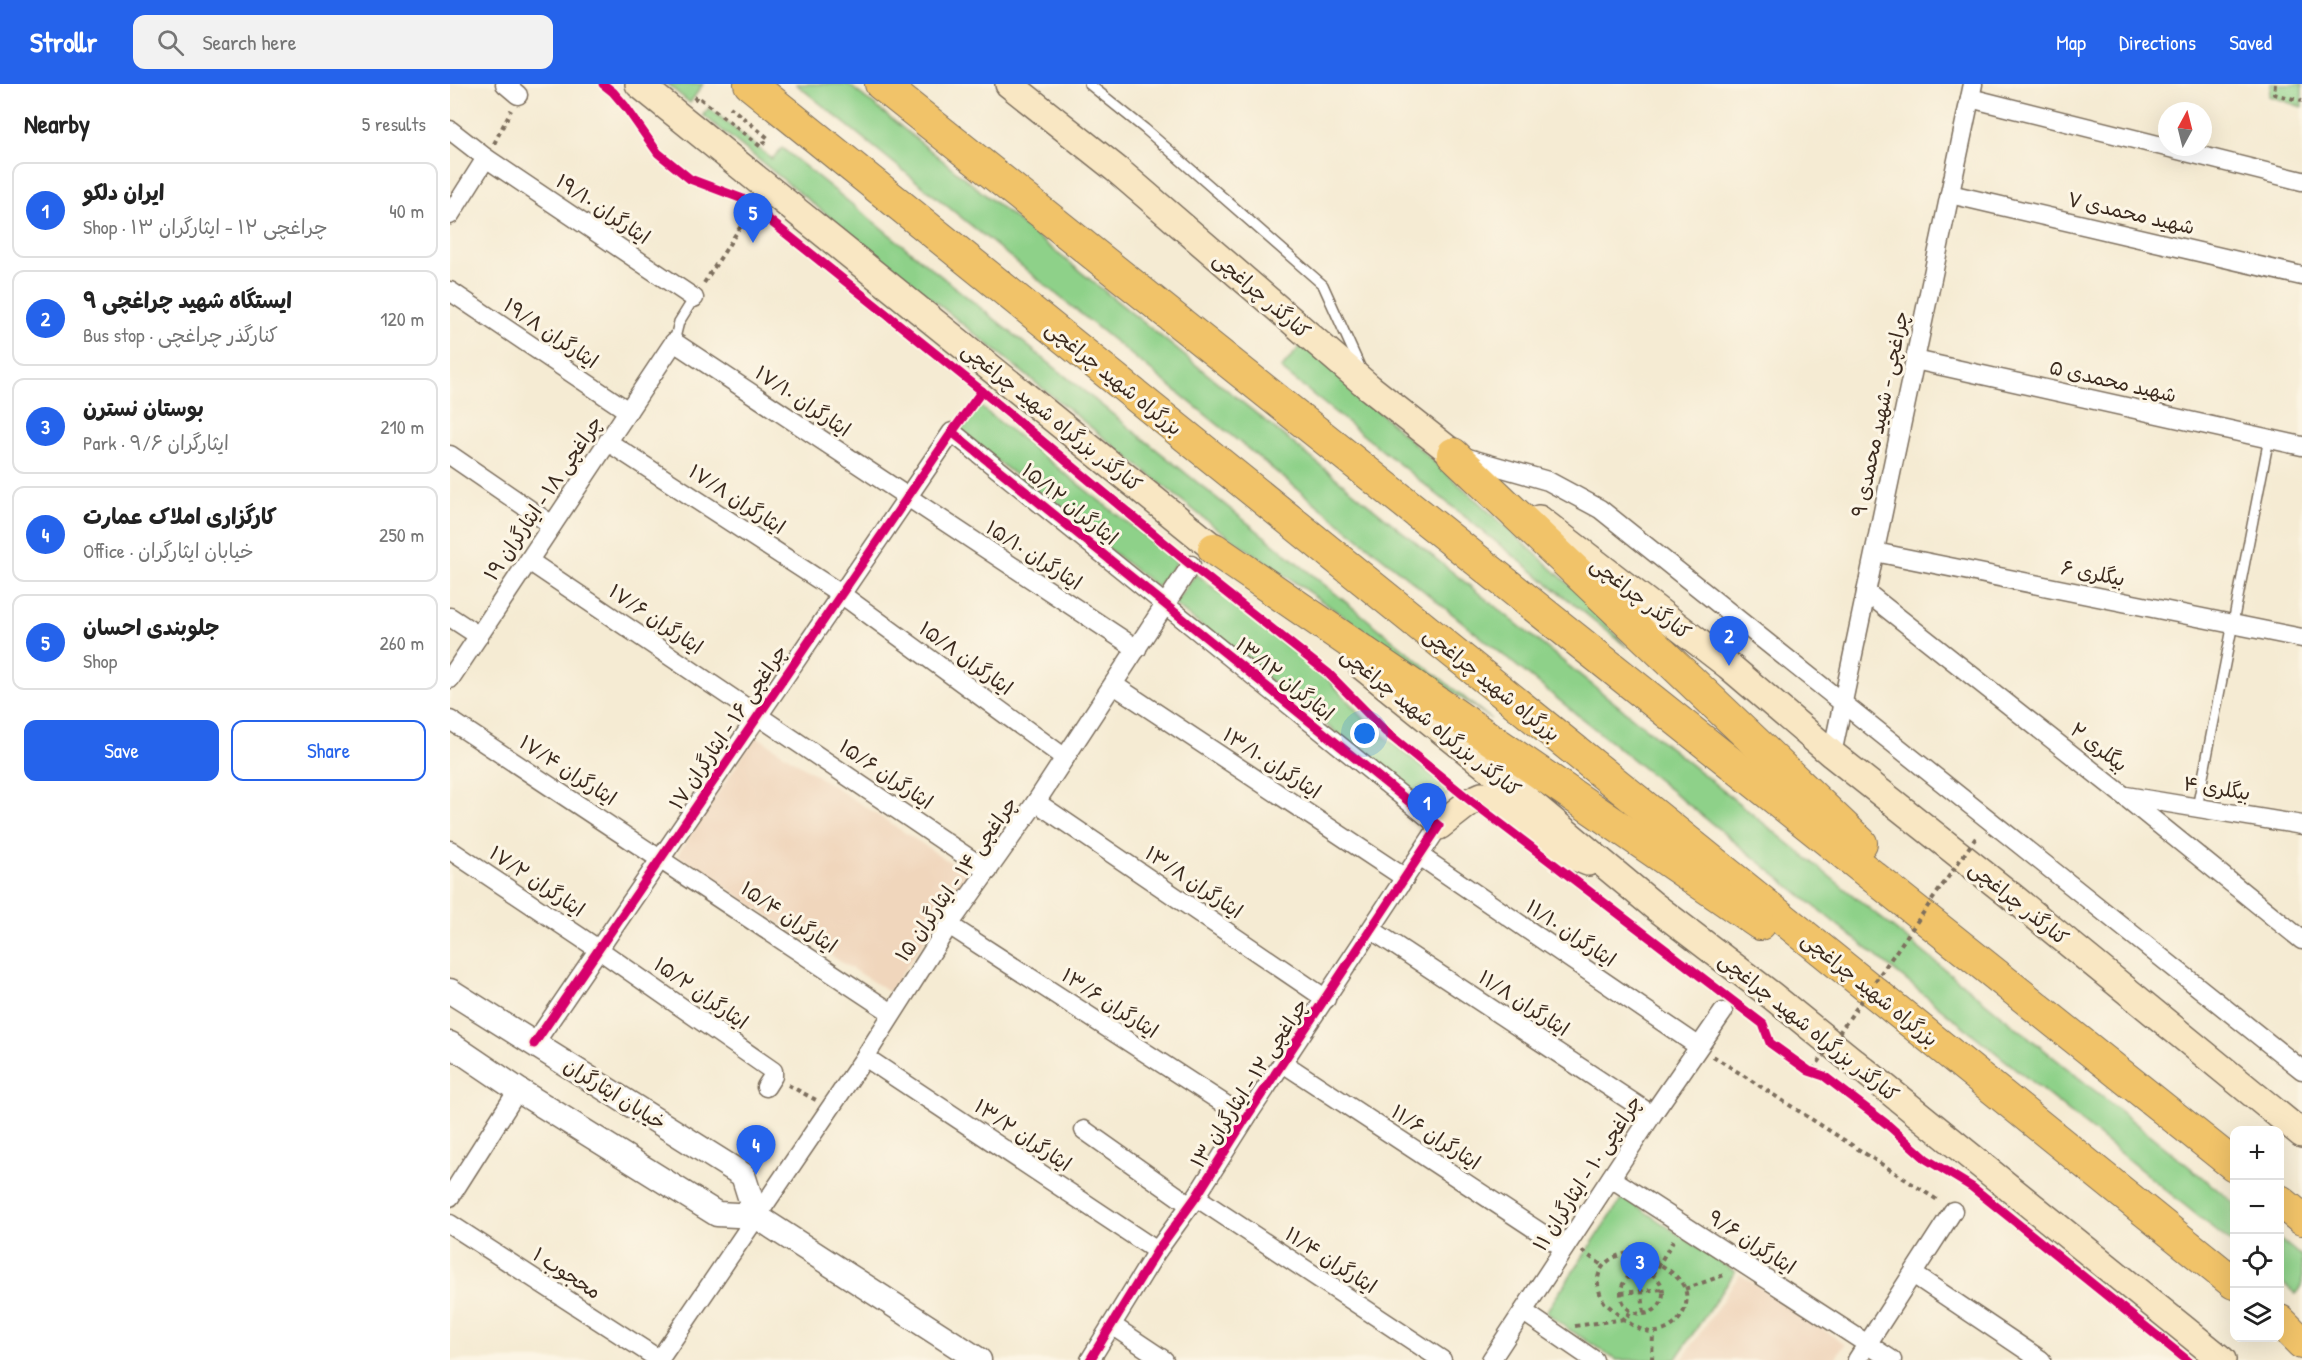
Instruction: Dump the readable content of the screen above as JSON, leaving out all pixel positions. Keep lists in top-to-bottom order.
{
  "streets": {
    "highway": ["بزرگراه شهید چراغچی"],
    "main road": ["کنارگذر چراغچی", "کنارگذر بزرگراه شهید چراغچی"],
    "street": [
      "ایثارگران ۱۹/۱۰",
      "شهید محمدی ۷",
      "ایثارگران ۱۹/۸",
      "شهید محمدی ۵",
      "ایثارگران ۱۷/۱۰",
      "۹ چراغچی - شهید محمدی",
      "چراغچی ۱۸ - ایثارگران ۱۹",
      "ایثارگران ۱۷/۸",
      "ایثارگران ۱۵/۱۲",
      "ایثارگران ۱۵/۱۰",
      "بیگلری ۶",
      "ایثارگران ۱۷/۶",
      "ایثارگران ۱۵/۸",
      "ایثارگران ۱۳/۱۲",
      "چراغچی ۱۶ - ایثارگران ۱۷",
      "بیگلری ۲",
      "ایثارگران ۱۳/۱۰",
      "ایثارگران ۱۷/۴",
      "ایثارگران ۱۵/۶",
      "بیگلری ۴",
      "چراغچی ۱۴ - ایثارگران ۱۵",
      "ایثارگران ۱۷/۲",
      "ایثارگران ۱۳/۸",
      "ایثارگران ۱۵/۴",
      "ایثارگران ۱۱/۱۰",
      "ایثارگران ۱۵/۲",
      "ایثارگران ۱۳/۶",
      "ایثارگران ۱۱/۸",
      "چراغچی ۱۲ - ایثارگران ۱۳",
      "خیابان ایثارگران",
      "ایثارگران ۱۳/۲",
      "ایثارگران ۱۱/۶",
      "چراغچی ۱۰ - ایثارگران ۱۱",
      "ایثارگران ۹/۶",
      "ایثارگران ۱۱/۴",
      "محجوب ۱"
    ]
  },
  "crossings": [
    ["شهید محمدی ۷", "۹ چراغچی - شهید محمدی"],
    ["کنارگذر چراغچی", "۹ چراغچی - شهید محمدی"],
    ["ایثارگران ۱۹/۸", "چراغچی ۱۸ - ایثارگران ۱۹"],
    ["شهید محمدی ۵", "۹ چراغچی - شهید محمدی"],
    ["ایثارگران ۱۷/۱۰", "چراغچی ۱۸ - ایثارگران ۱۹"],
    ["ایثارگران ۱۷/۱۰", "ایثارگران ۱۵/۱۰"],
    ["ایثارگران ۱۷/۱۰", "چراغچی ۱۶ - ایثارگران ۱۷"],
    ["۹ چراغچی - شهید محمدی", "بیگلری ۶"],
    ["۹ چراغچی - شهید محمدی", "بیگلری ۲"],
    ["کنارگذر بزرگراه شهید چراغچی", "چراغچی ۱۴ - ایثارگران ۱۵"],
    ["چراغچی ۱۸ - ایثارگران ۱۹", "ایثارگران ۱۷/۸"],
    ["چراغچی ۱۸ - ایثارگران ۱۹", "ایثارگران ۱۷/۶"],
    ["ایثارگران ۱۷/۸", "ایثارگران ۱۵/۸"],
    ["ایثارگران ۱۷/۸", "چراغچی ۱۶ - ایثارگران ۱۷"],
    ["ایثارگران ۱۵/۱۲", "ایثارگران ۱۳/۱۲"],
    ["ایثارگران ۱۵/۱۲", "چراغچی ۱۶ - ایثارگران ۱۷"],
    ["ایثارگران ۱۵/۱۲", "چراغچی ۱۴ - ایثارگران ۱۵"],
    ["ایثارگران ۱۵/۱۰", "چراغچی ۱۶ - ایثارگران ۱۷"],
    ["ایثارگران ۱۵/۱۰", "چراغچی ۱۴ - ایثارگران ۱۵"],
    ["ایثارگران ۱۷/۶", "چراغچی ۱۶ - ایثارگران ۱۷"],
    ["ایثارگران ۱۷/۶", "ایثارگران ۱۵/۶"],
    ["ایثارگران ۱۵/۸", "چراغچی ۱۶ - ایثارگران ۱۷"],
    ["ایثارگران ۱۵/۸", "چراغچی ۱۴ - ایثارگران ۱۵"],
    ["ایثارگران ۱۳/۱۲", "چراغچی ۱۴ - ایثارگران ۱۵"],
    ["ایثارگران ۱۳/۱۲", "چراغچی ۱۲ - ایثارگران ۱۳"],
    ["چراغچی ۱۶ - ایثارگران ۱۷", "ایثارگران ۱۷/۴"],
    ["چراغچی ۱۶ - ایثارگران ۱۷", "ایثارگران ۱۵/۶"],
    ["چراغچی ۱۶ - ایثارگران ۱۷", "ایثارگران ۱۷/۲"],
    ["چراغچی ۱۶ - ایثارگران ۱۷", "ایثارگران ۱۵/۴"],
    ["چراغچی ۱۶ - ایثارگران ۱۷", "ایثارگران ۱۵/۲"],
    ["چراغچی ۱۶ - ایثارگران ۱۷", "خیابان ایثارگران"],
    ["بیگلری ۲", "بیگلری ۴"],
    ["ایثارگران ۱۳/۱۰", "چراغچی ۱۴ - ایثارگران ۱۵"],
    ["ایثارگران ۱۳/۱۰", "چراغچی ۱۲ - ایثارگران ۱۳"],
    ["ایثارگران ۱۷/۴", "ایثارگران ۱۵/۴"],
    ["ایثارگران ۱۵/۶", "چراغچی ۱۴ - ایثارگران ۱۵"],
    ["چراغچی ۱۴ - ایثارگران ۱۵", "ایثارگران ۱۳/۸"],
    ["چراغچی ۱۴ - ایثارگران ۱۵", "ایثارگران ۱۵/۴"],
    ["چراغچی ۱۴ - ایثارگران ۱۵", "ایثارگران ۱۳/۶"],
    ["چراغچی ۱۴ - ایثارگران ۱۵", "خیابان ایثارگران"],
    ["چراغچی ۱۴ - ایثارگران ۱۵", "ایثارگران ۱۳/۲"],
    ["چراغچی ۱۴ - ایثارگران ۱۵", "محجوب ۱"],
    ["ایثارگران ۱۷/۲", "ایثارگران ۱۵/۲"],
    ["ایثارگران ۱۳/۸", "چراغچی ۱۲ - ایثارگران ۱۳"],
    ["ایثارگران ۱۱/۱۰", "چراغچی ۱۲ - ایثارگران ۱۳"],
    ["ایثارگران ۱۱/۱۰", "چراغچی ۱۰ - ایثارگران ۱۱"],
    ["ایثارگران ۱۳/۶", "چراغچی ۱۲ - ایثارگران ۱۳"],
    ["ایثارگران ۱۱/۸", "چراغچی ۱۲ - ایثارگران ۱۳"],
    ["ایثارگران ۱۱/۸", "چراغچی ۱۰ - ایثارگران ۱۱"],
    ["چراغچی ۱۲ - ایثارگران ۱۳", "ایثارگران ۱۳/۲"],
    ["چراغچی ۱۲ - ایثارگران ۱۳", "ایثارگران ۱۱/۶"],
    ["چراغچی ۱۲ - ایثارگران ۱۳", "ایثارگران ۱۱/۴"],
    ["ایثارگران ۱۱/۶", "چراغچی ۱۰ - ایثارگران ۱۱"],
    ["چراغچی ۱۰ - ایثارگران ۱۱", "ایثارگران ۹/۶"]
  ],
  "north": "top",
  "page": {
    "header": "Strollr",
    "search": "Search here",
    "nav": ["Map", "Directions", "Saved"],
    "heading": ["Nearby", "5 results"],
    "list": [
      {
        "mark": "1",
        "name": "ایران دلکو",
        "note": "Shop · چراغچی ۱۲ - ایثارگران ۱۳",
        "value": "40 m"
      },
      {
        "mark": "2",
        "name": "ایستگاه شهید چراغچی ۹",
        "note": "Bus stop · کنارگذر چراغچی",
        "value": "120 m"
      },
      {
        "mark": "3",
        "name": "بوستان نسترن",
        "note": "Park · ایثارگران ۹/۶",
        "value": "210 m"
      },
      {
        "mark": "4",
        "name": "کارگزاری املاک عمارت",
        "note": "Office · خیابان ایثارگران",
        "value": "250 m"
      },
      {
        "mark": "5",
        "name": "جلوبندی احسان",
        "note": "Shop",
        "value": "260 m"
      }
    ],
    "pins": [
      "5",
      "2",
      "1",
      "4",
      "3"
    ],
    "buttons": ["Save", "Share"],
    "map_buttons": ["+", "−"]
  }
}
